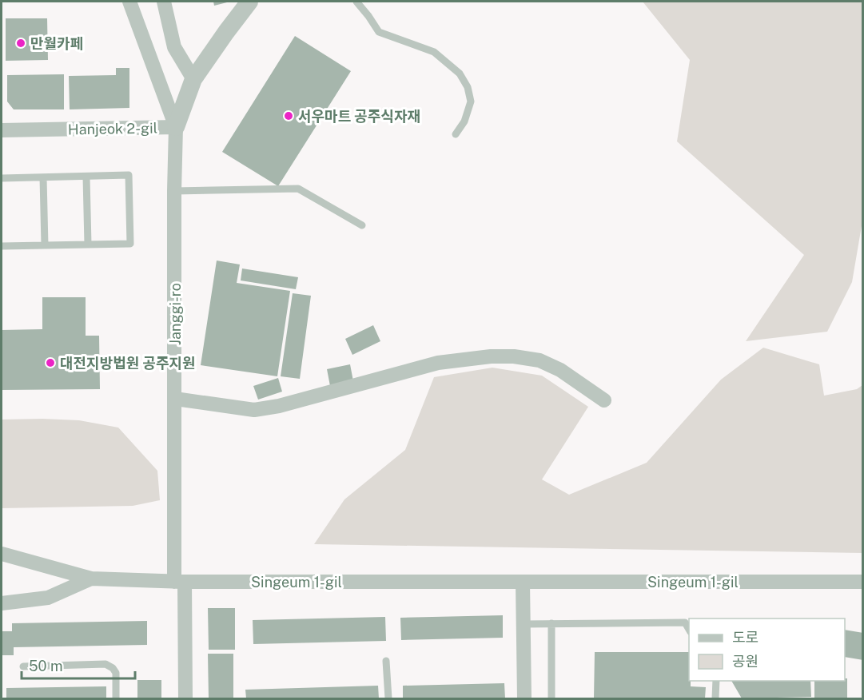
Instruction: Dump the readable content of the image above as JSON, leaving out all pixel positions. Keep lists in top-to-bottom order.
{
  "streets": {
    "street": ["Hanjeok 2-gil", "Janggi-ro", "Singeum 1-gil"]
  },
  "crossings": [
    ["Hanjeok 2-gil", "Janggi-ro"],
    ["Janggi-ro", "Singeum 1-gil"]
  ],
  "places": ["만월카페", "서우마트 공주식자재", "대전지방법원 공주지원"],
  "legend": ["도로", "공원"],
  "scale_bar": "50 m"
}
